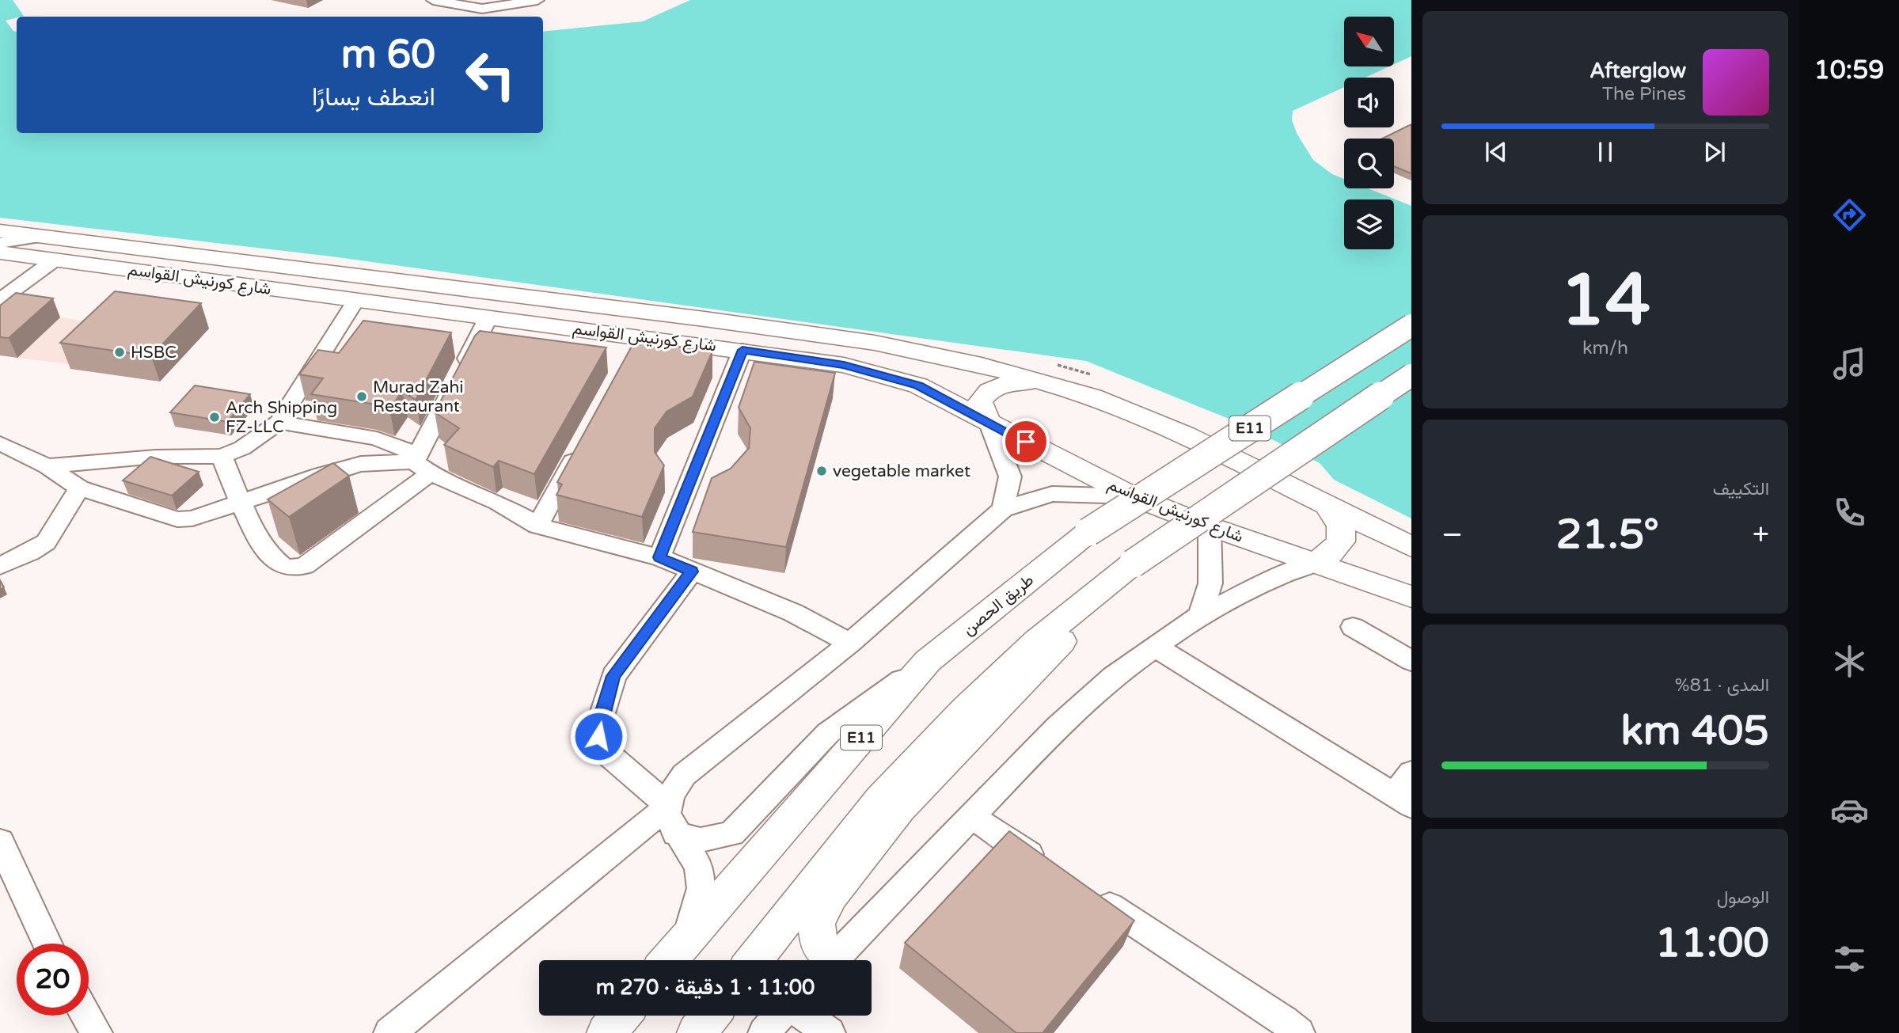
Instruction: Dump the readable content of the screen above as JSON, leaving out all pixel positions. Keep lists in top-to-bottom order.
{
  "streets": {
    "main road": ["شارع كورنيش القواسم", "E11", "طريق الحصن"]
  },
  "places": [
    "HSBC",
    "Murad Zahi Restaurant",
    "Arch Shipping FZ-LLC",
    "vegetable market"
  ],
  "north": "top left",
  "page": {
    "tabs": "10:59",
    "turn": ["60 m", "انعطف يسارًا"],
    "song": ["Afterglow", "The Pines"],
    "tile": [
      ["14", "km/h"],
      "التكييف",
      ["المدى · 81%", "405 km"],
      ["الوصول", "11:00"]
    ],
    "heat": ["−", "21.5°", "+"],
    "limit": "20",
    "trip": "11:00 · 1 دقيقة · 270 m"
  }
}
